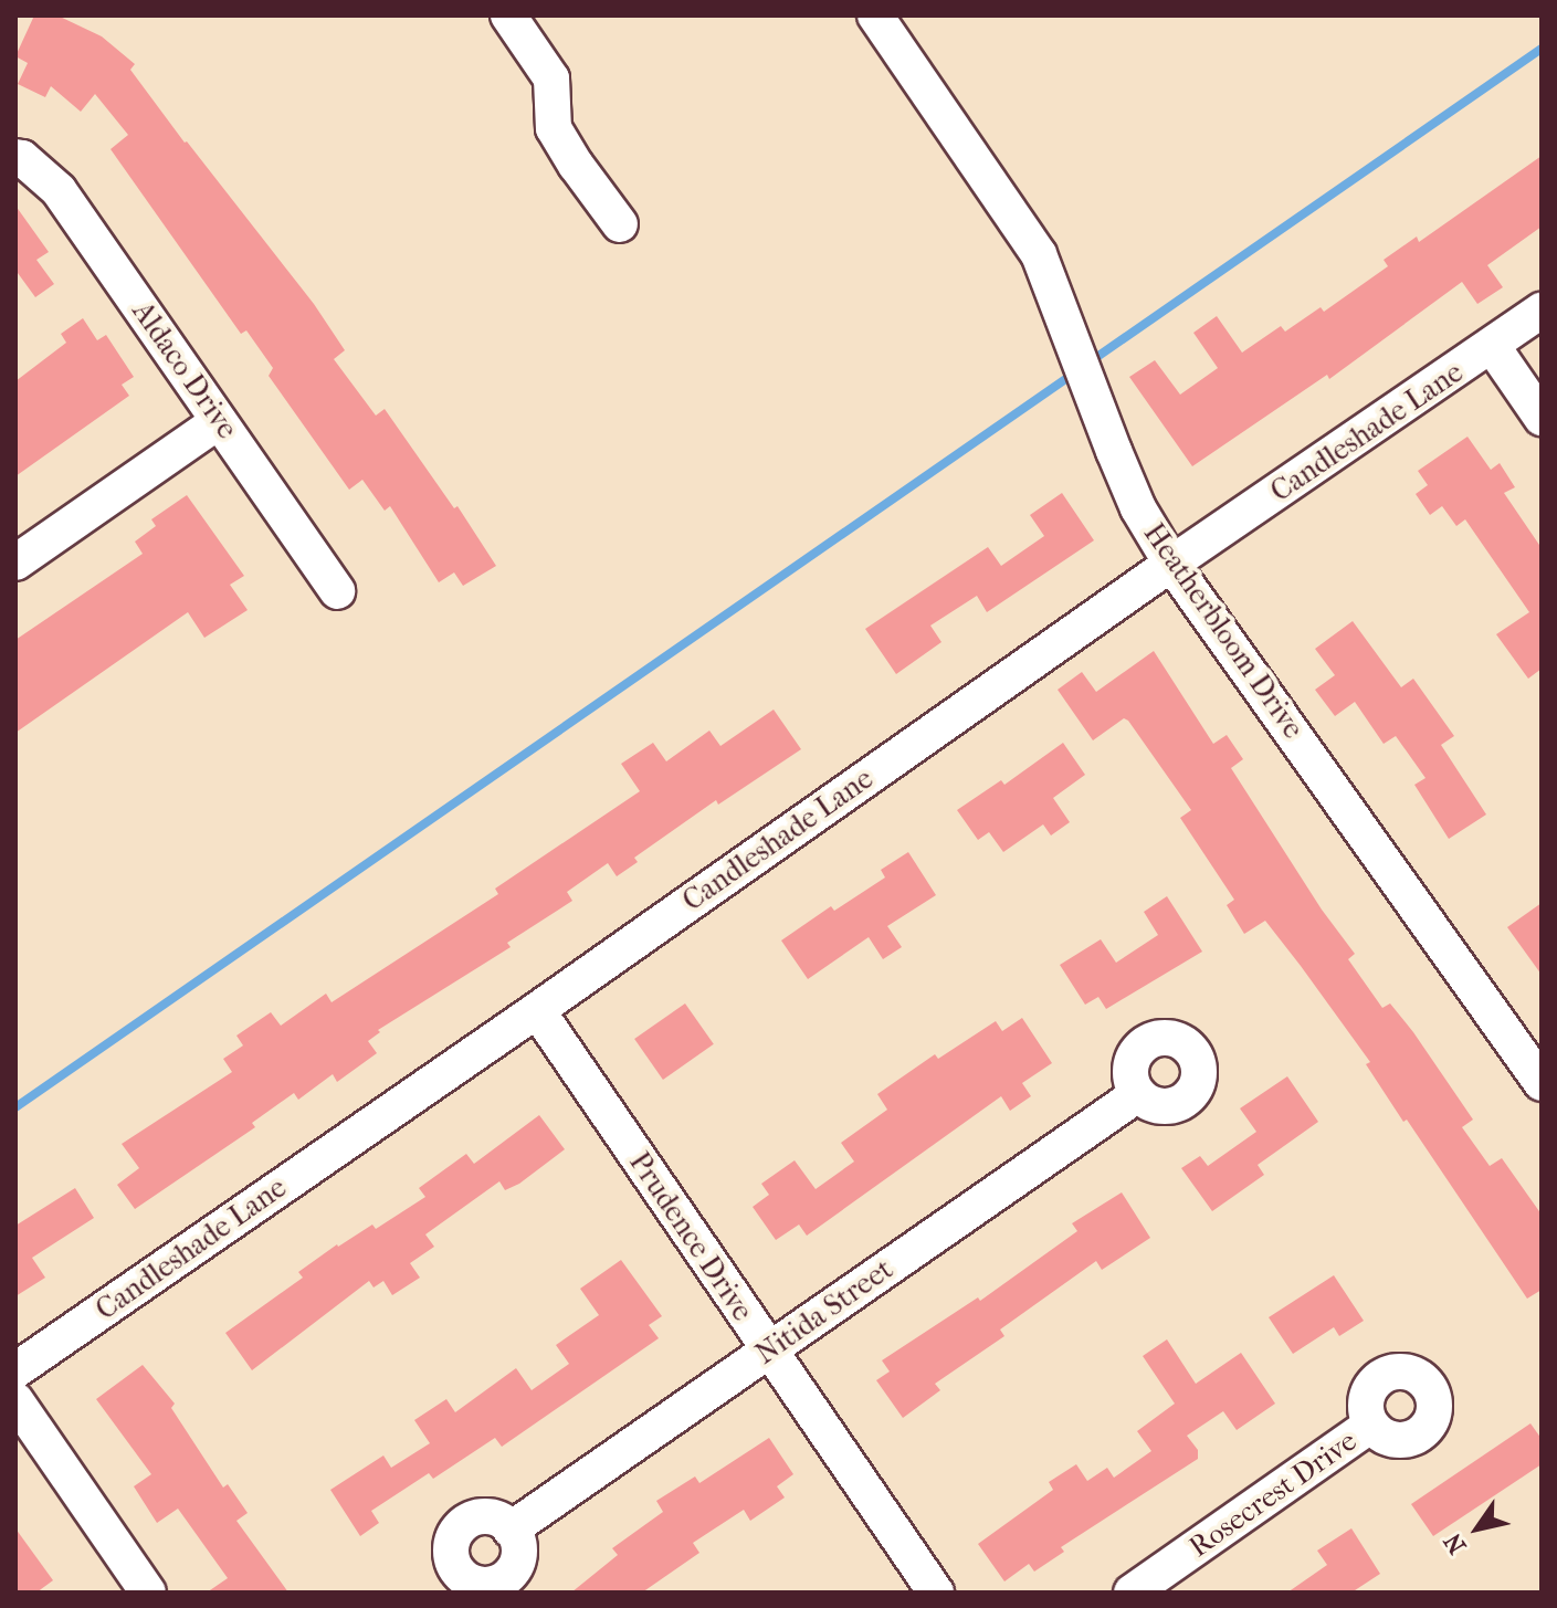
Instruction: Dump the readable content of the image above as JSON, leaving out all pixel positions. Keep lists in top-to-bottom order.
{
  "streets": {
    "street": [
      "Aldaco Drive",
      "Candleshade Lane",
      "Heatherbloom Drive",
      "Prudence Drive",
      "Nitida Street",
      "Rosecrest Drive"
    ]
  },
  "crossings": [
    ["Candleshade Lane", "Heatherbloom Drive"],
    ["Candleshade Lane", "Prudence Drive"],
    ["Prudence Drive", "Nitida Street"]
  ],
  "north": "bottom left"
}
